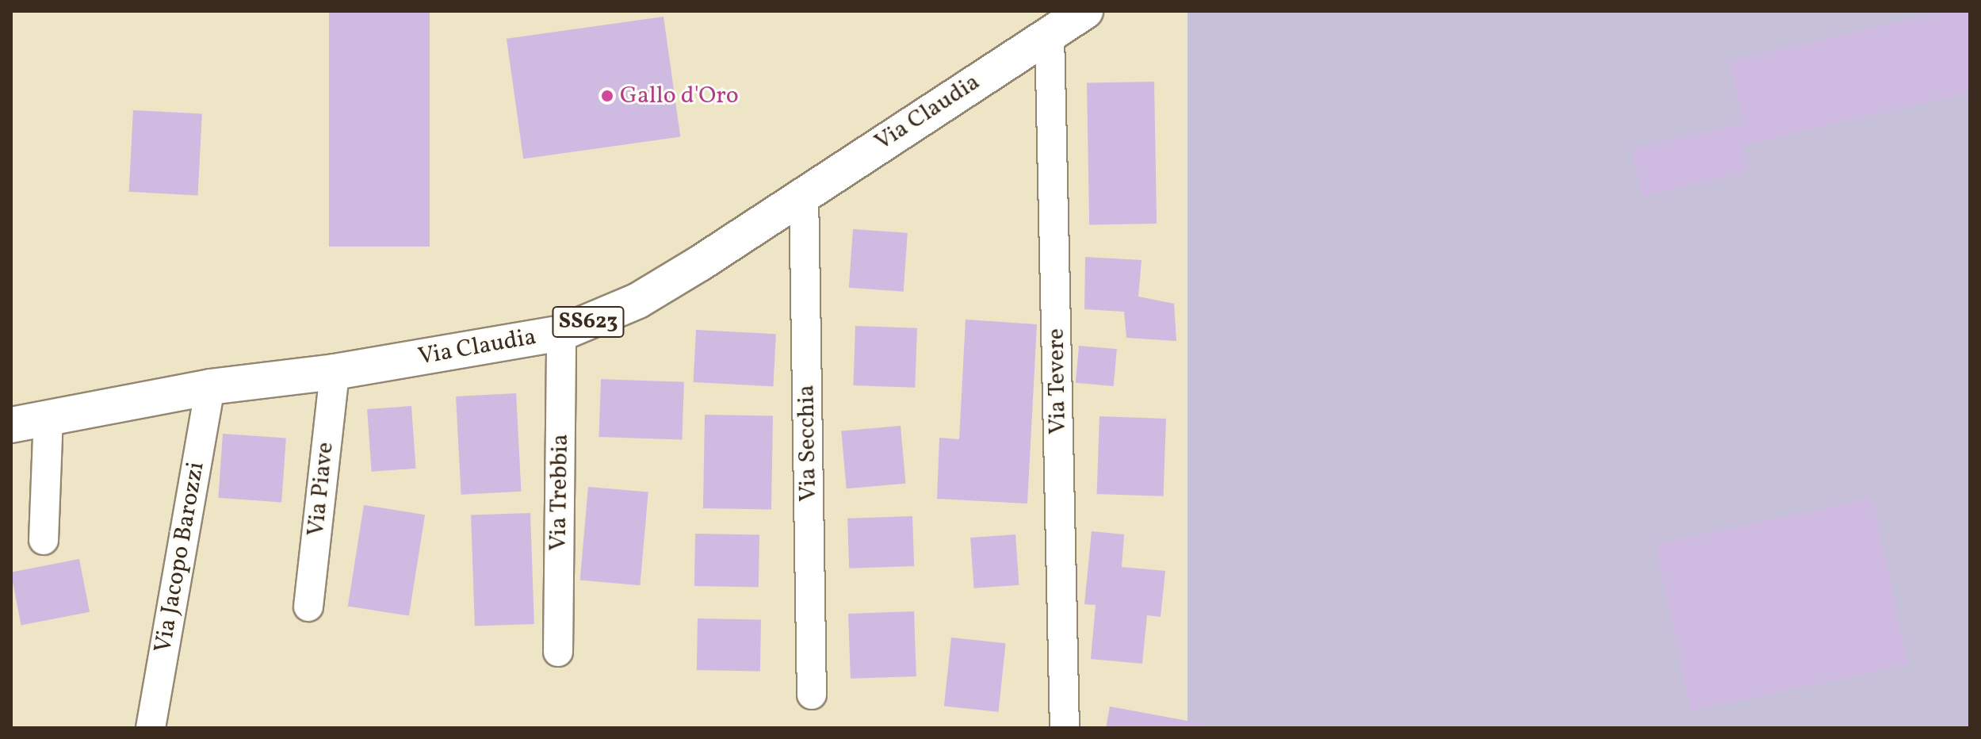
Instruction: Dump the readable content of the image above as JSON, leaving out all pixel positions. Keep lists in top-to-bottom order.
{
  "streets": {
    "main road": ["Via Claudia", "SS623"],
    "street": [
      "Via Tevere",
      "Via Secchia",
      "Via Piave",
      "Via Trebbia",
      "Via Jacopo Barozzi"
    ]
  },
  "crossings": [
    ["Via Claudia", "Via Tevere"],
    ["Via Claudia", "Via Secchia"],
    ["Via Claudia", "Via Piave"],
    ["Via Claudia", "Via Trebbia"],
    ["Via Claudia", "Via Jacopo Barozzi"]
  ],
  "places": ["Gallo d'Oro"]
}
